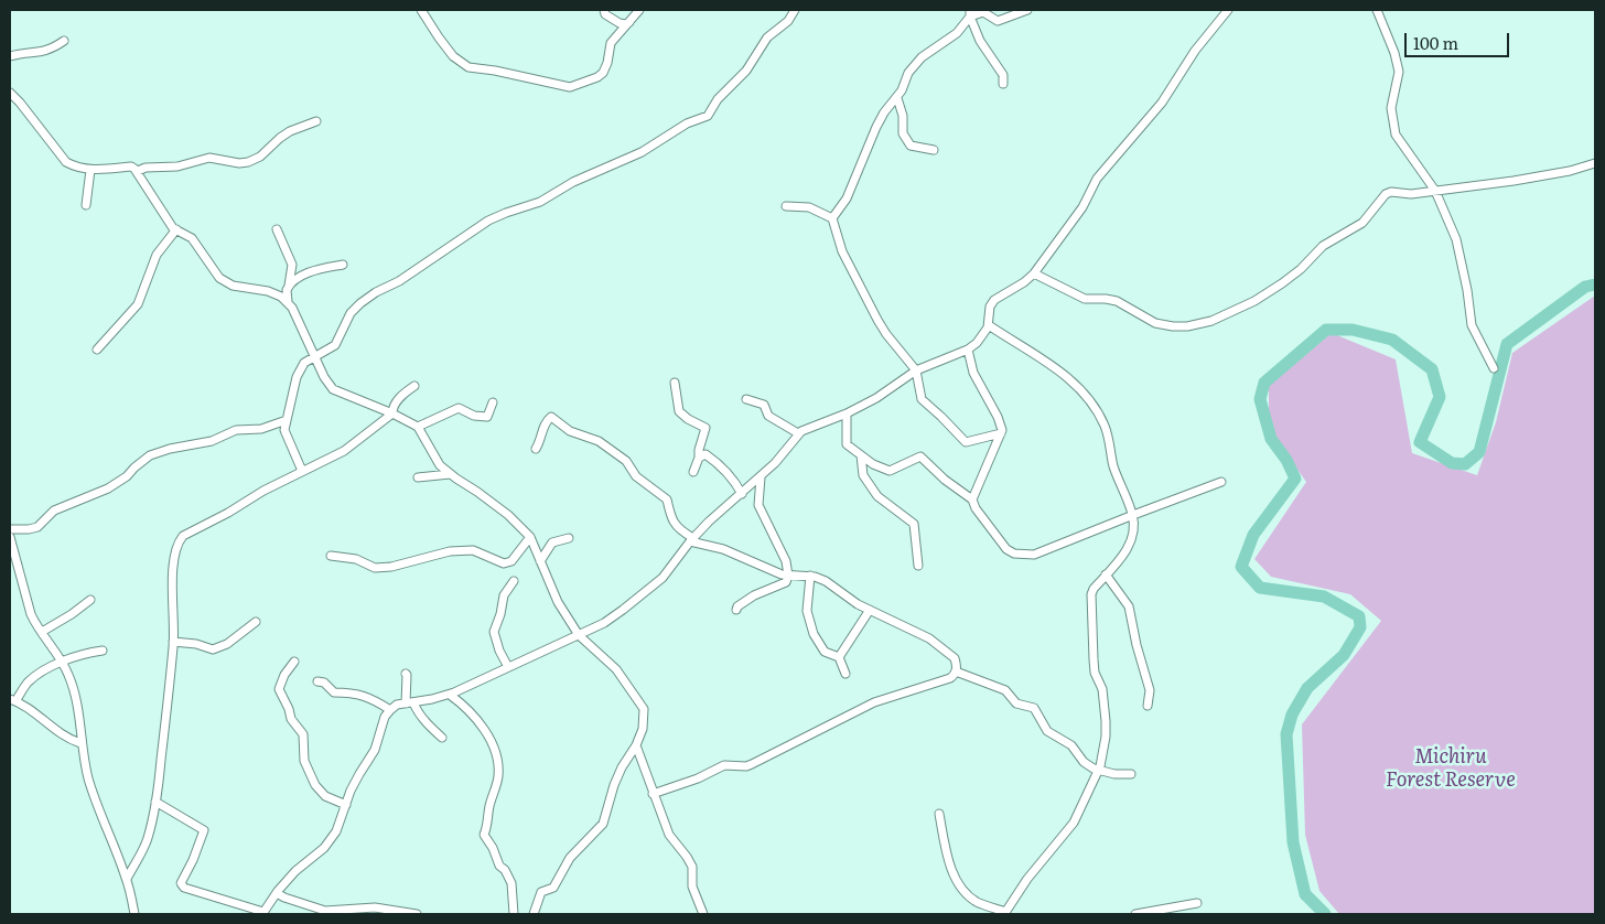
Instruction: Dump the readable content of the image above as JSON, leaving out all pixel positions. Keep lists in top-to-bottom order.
{
  "parks": ["Michiru Forest Reserve"],
  "scale_bar": "100 m"
}
